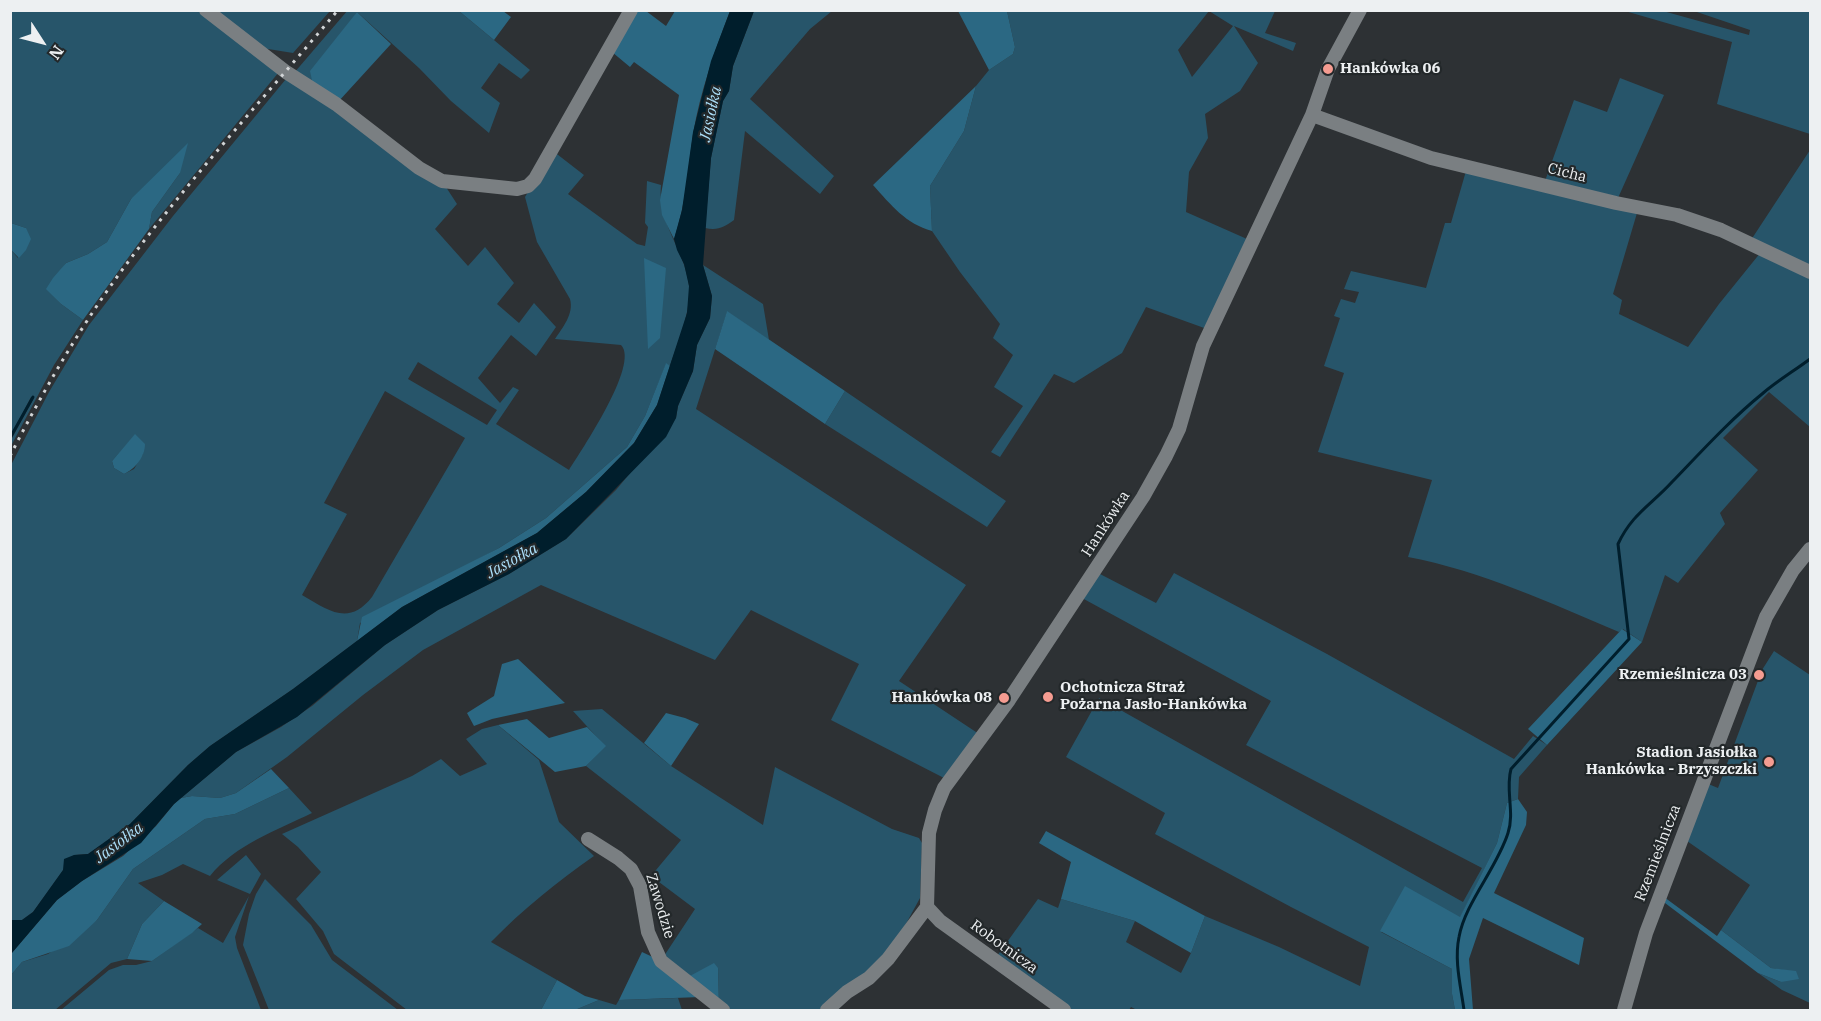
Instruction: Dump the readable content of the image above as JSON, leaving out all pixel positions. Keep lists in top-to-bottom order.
{
  "streets": {
    "street": [
      "Cicha",
      "Hankówka",
      "Rzemieślnicza",
      "Zawodzie",
      "Robotnicza"
    ]
  },
  "crossings": [
    ["Cicha", "Hankówka"],
    ["Hankówka", "Robotnicza"]
  ],
  "water": ["Jasiołka"],
  "places": [
    "Hankówka 06",
    "Rzemieślnicza 03",
    "Ochotnicza Straż Pożarna Jasło-Hankówka",
    "Hankówka 08",
    "Stadion Jasiołka Hankówka - Brzyszczki"
  ],
  "north": "bottom right"
}
